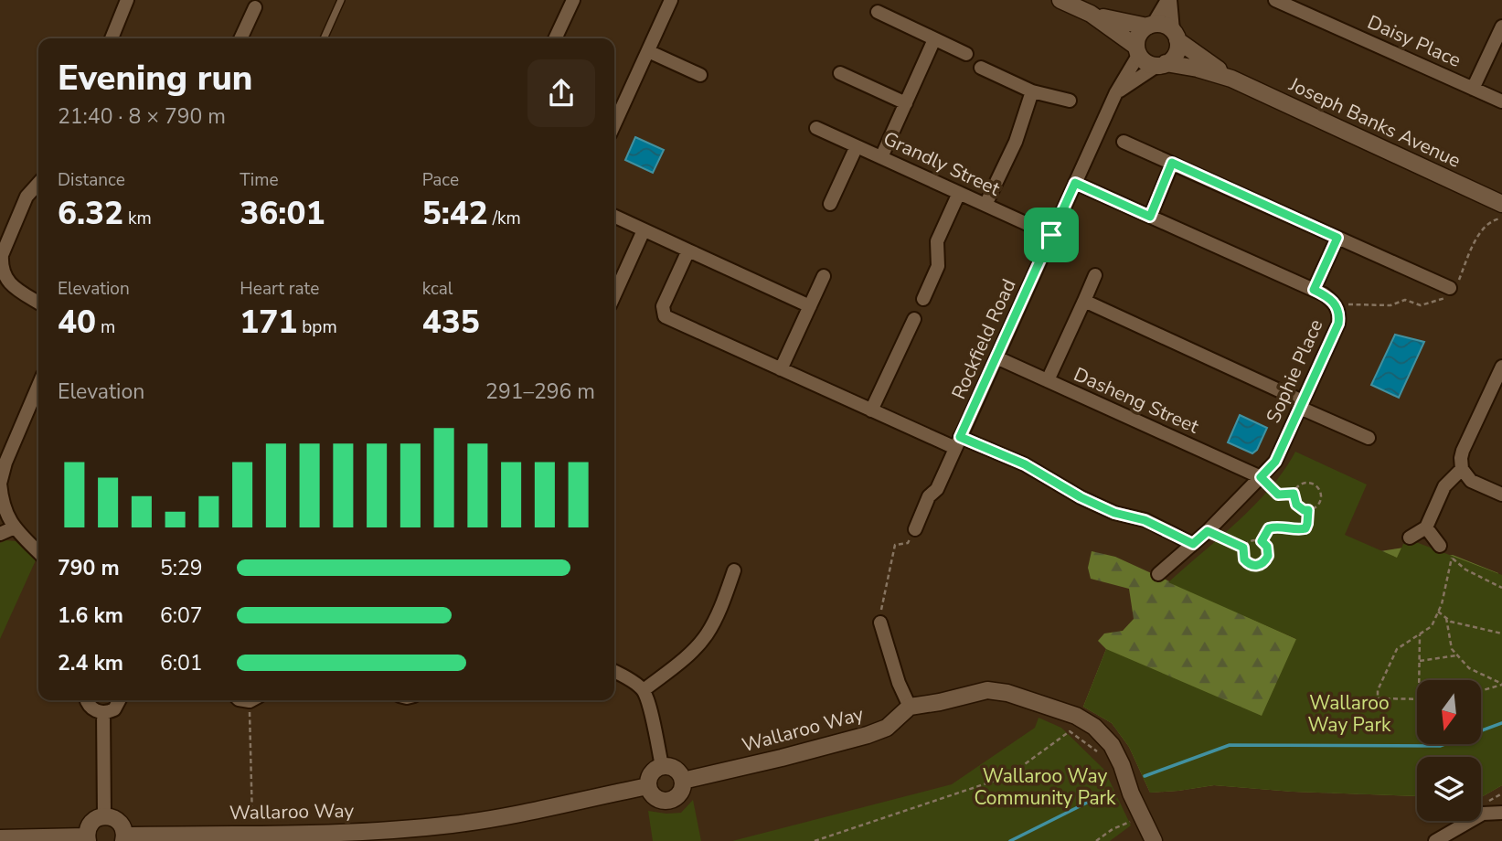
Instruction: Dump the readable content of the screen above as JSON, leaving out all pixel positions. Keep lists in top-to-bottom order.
{
  "streets": {
    "street": [
      "Daisy Place",
      "Joseph Banks Avenue",
      "Grandly Street",
      "Rockfield Road",
      "Sophie Place",
      "Dasheng Street",
      "Wallaroo Way"
    ]
  },
  "crossings": [
    ["Joseph Banks Avenue", "Rockfield Road"],
    ["Grandly Street", "Rockfield Road"],
    ["Rockfield Road", "Sophie Place"],
    ["Rockfield Road", "Dasheng Street"],
    ["Sophie Place", "Dasheng Street"]
  ],
  "parks": ["Wallaroo Way Park", "Wallaroo Way Community Park"],
  "north": "bottom",
  "page": {
    "heading": ["Evening run", "21:40 · 8 × 790 m"],
    "stats": [
      ["Distance", "6.32 km"],
      ["Time", "36:01"],
      ["Pace", "5:42 /km"],
      ["Elevation", "40 m"],
      ["Heart rate", "171 bpm"],
      ["kcal", "435"]
    ],
    "chart": ["Elevation", "291–296 m"],
    "list": [
      {
        "name": "790 m",
        "note": "5:29"
      },
      {
        "name": "1.6 km",
        "note": "6:07"
      },
      {
        "name": "2.4 km",
        "note": "6:01"
      }
    ]
  }
}
